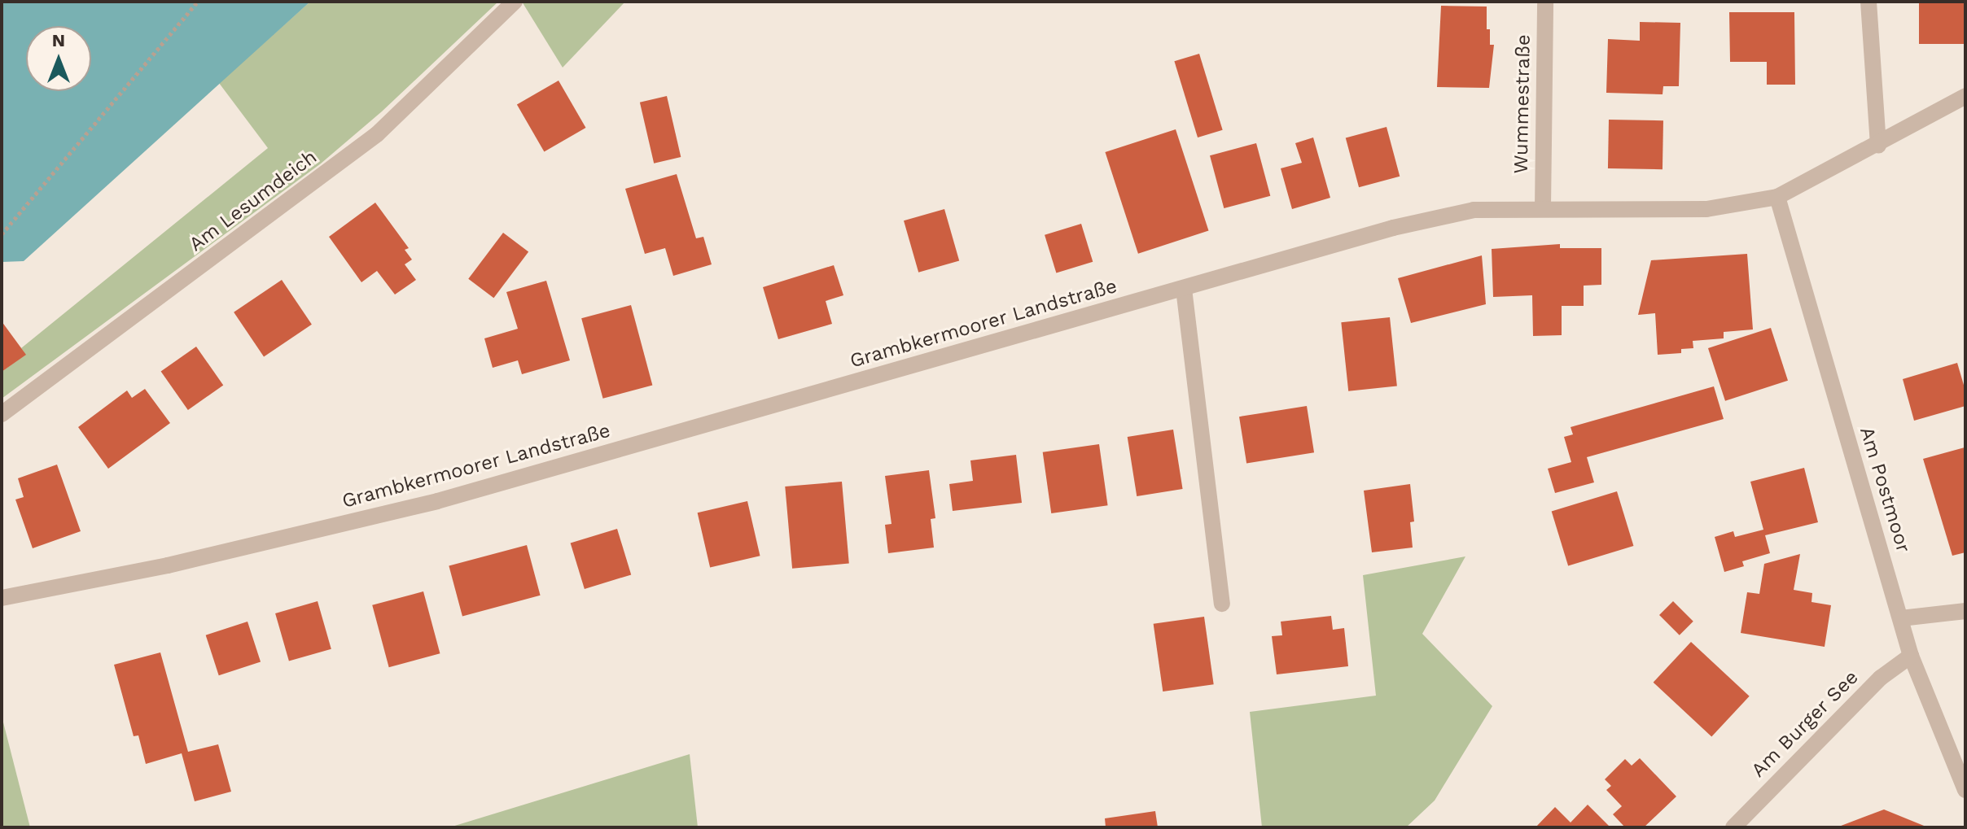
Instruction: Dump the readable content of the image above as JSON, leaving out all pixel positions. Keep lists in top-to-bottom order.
{
  "streets": {
    "street": [
      "Wummestraße",
      "Am Lesumdeich",
      "Grambkermoorer Landstraße",
      "Am Postmoor",
      "Am Burger See"
    ]
  },
  "crossings": [
    ["Wummestraße", "Grambkermoorer Landstraße"],
    ["Grambkermoorer Landstraße", "Am Postmoor"],
    ["Am Postmoor", "Am Burger See"]
  ],
  "north": "top"
}
